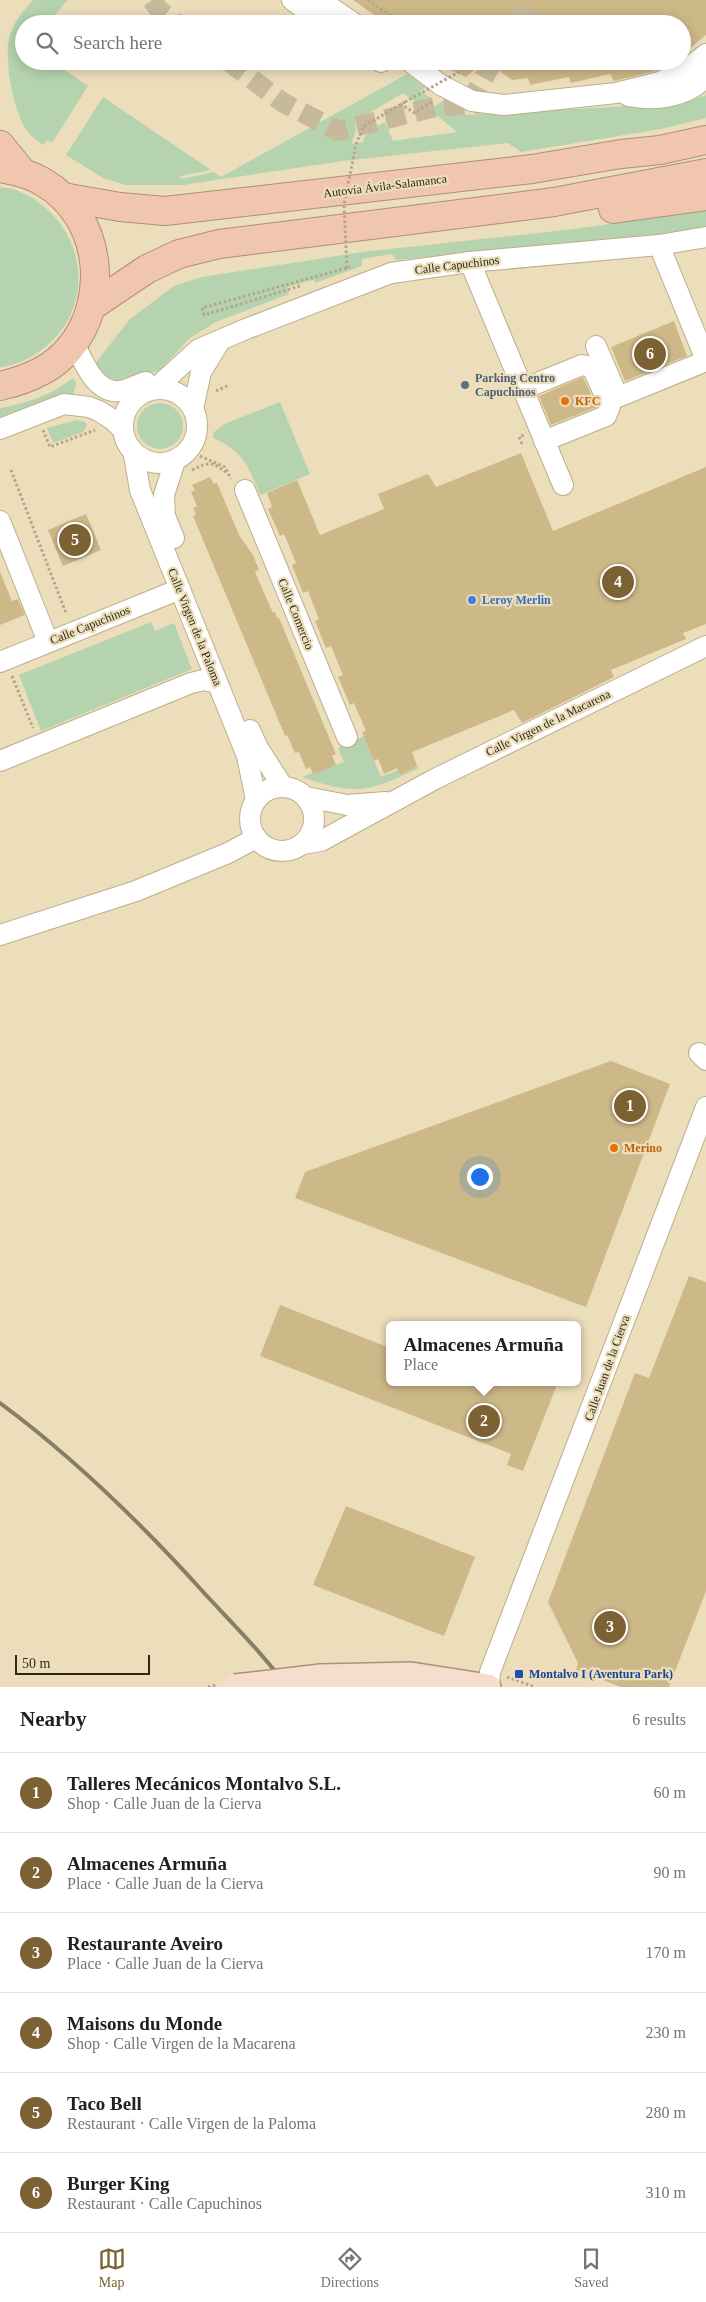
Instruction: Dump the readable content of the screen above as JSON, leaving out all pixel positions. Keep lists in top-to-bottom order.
{
  "streets": {
    "highway": ["Autovía Ávila-Salamanca"],
    "street": [
      "Calle Capuchinos",
      "Calle Comercio",
      "Calle Virgen de la Paloma",
      "Calle Virgen de la Macarena",
      "Calle Juan de la Cierva"
    ]
  },
  "crossings": [
    ["Calle Capuchinos", "Calle Virgen de la Paloma"],
    ["Calle Virgen de la Paloma", "Calle Virgen de la Macarena"]
  ],
  "places": {
    "other": [
      "Parking Centro Capuchinos",
      "KFC",
      "Leroy Merlin",
      "Merino"
    ],
    "transit": ["Montalvo I (Aventura Park)"]
  },
  "scale_bar": "50 m",
  "page": {
    "search": "Search here",
    "pins": [
      "6",
      "5",
      "4",
      "1",
      "2",
      "3"
    ],
    "popup": ["Almacenes Armuña", "Place"],
    "scale": "50 m",
    "heading": ["Nearby", "6 results"],
    "list": [
      {
        "mark": "1",
        "name": "Talleres Mecánicos Montalvo S.L.",
        "note": "Shop · Calle Juan de la Cierva",
        "value": "60 m"
      },
      {
        "mark": "2",
        "name": "Almacenes Armuña",
        "note": "Place · Calle Juan de la Cierva",
        "value": "90 m"
      },
      {
        "mark": "3",
        "name": "Restaurante Aveiro",
        "note": "Place · Calle Juan de la Cierva",
        "value": "170 m"
      },
      {
        "mark": "4",
        "name": "Maisons du Monde",
        "note": "Shop · Calle Virgen de la Macarena",
        "value": "230 m"
      },
      {
        "mark": "5",
        "name": "Taco Bell",
        "note": "Restaurant · Calle Virgen de la Paloma",
        "value": "280 m"
      },
      {
        "mark": "6",
        "name": "Burger King",
        "note": "Restaurant · Calle Capuchinos",
        "value": "310 m"
      }
    ],
    "nav": ["Map", "Directions", "Saved"]
  }
}
